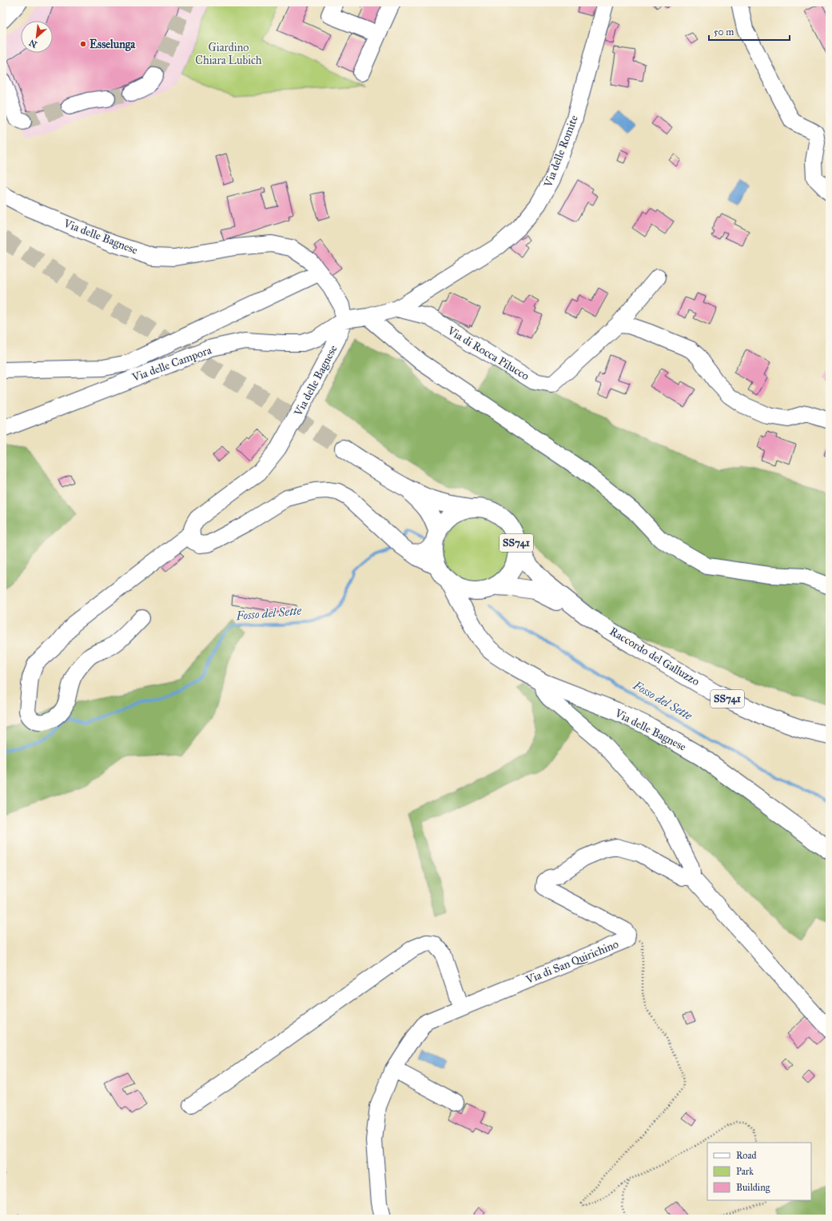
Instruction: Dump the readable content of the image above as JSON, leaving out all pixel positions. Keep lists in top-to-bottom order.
{
  "streets": {
    "main road": ["Via delle Bagnese", "SS741", "Raccordo del Galluzzo"],
    "street": [
      "Via delle Romite",
      "Via di Rocca Pilucco",
      "Via delle Campora",
      "Via di San Quirichino"
    ]
  },
  "crossings": [
    ["Via delle Romite", "Via delle Bagnese"],
    ["Via delle Romite", "Via di Rocca Pilucco"],
    ["Via delle Romite", "Via delle Campora"],
    ["Via delle Bagnese", "Via delle Campora"],
    ["Via delle Bagnese", "SS741"],
    ["Via delle Bagnese", "Raccordo del Galluzzo"],
    ["SS741", "Raccordo del Galluzzo"]
  ],
  "water": ["Fosso del Sette"],
  "parks": ["Giardino Chiara Lubich"],
  "places": ["Esselunga"],
  "legend": ["Road", "Park", "Building"],
  "scale_bar": "50 m",
  "north": "bottom left"
}
